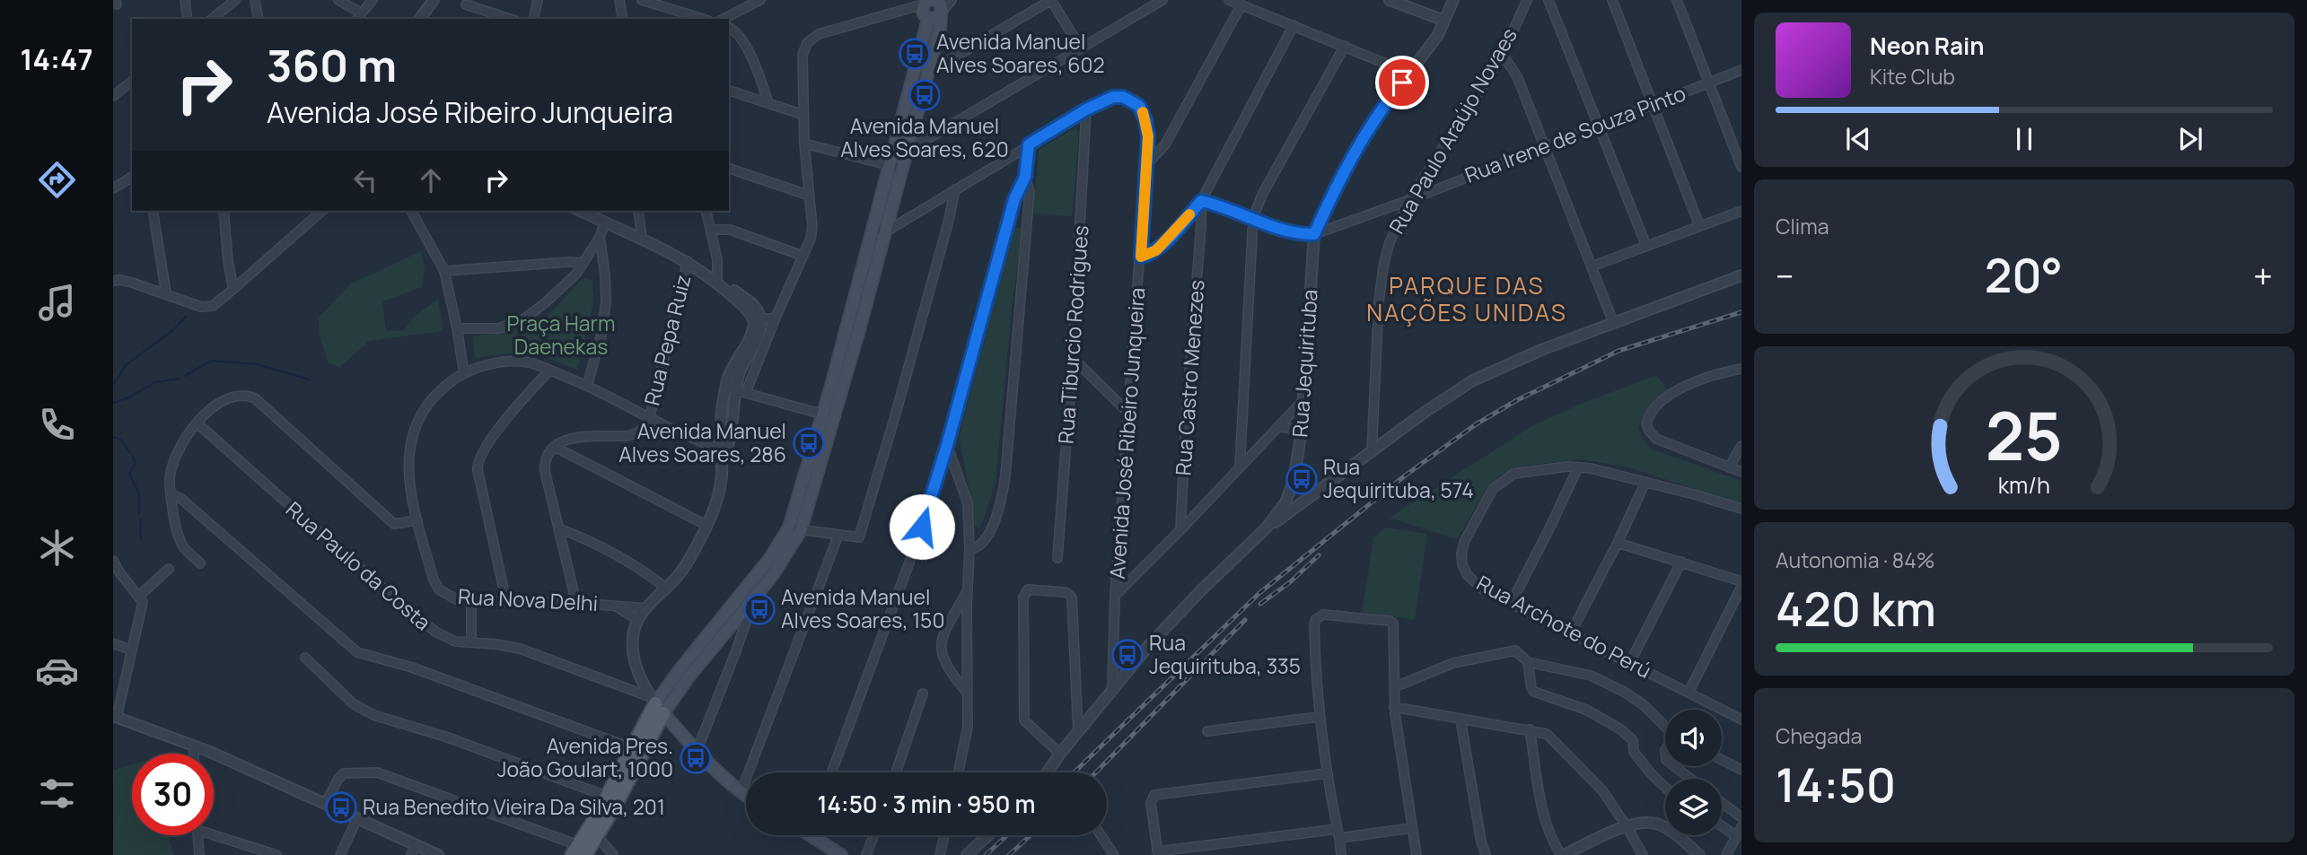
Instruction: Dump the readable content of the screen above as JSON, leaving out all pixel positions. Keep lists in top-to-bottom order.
{
  "streets": {
    "street": [
      "Rua Paulo Araújo Novaes",
      "Rua Irene de Souza Pinto",
      "Rua Tiburcio Rodrigues",
      "Rua Pepa Ruiz",
      "Rua Jequirituba",
      "Rua Castro Menezes",
      "Avenida José Ribeiro Junqueira",
      "Rua Paulo da Costa",
      "Rua Nova Delhi",
      "Rua Archote do Perú"
    ]
  },
  "crossings": [
    ["Rua Paulo Araújo Novaes", "Rua Irene de Souza Pinto"],
    ["Rua Irene de Souza Pinto", "Rua Jequirituba"],
    ["Rua Tiburcio Rodrigues", "Avenida José Ribeiro Junqueira"],
    ["Rua Pepa Ruiz", "Rua Nova Delhi"],
    ["Rua Jequirituba", "Avenida José Ribeiro Junqueira"]
  ],
  "districts": ["PARQUE DAS NAÇÕES UNIDAS"],
  "parks": ["Praça Harm Daenekas"],
  "places": {
    "bus stop": [
      "Avenida Manuel Alves Soares, 602",
      "Avenida Manuel Alves Soares, 620",
      "Avenida Manuel Alves Soares, 286",
      "Rua Jequirituba, 574",
      "Avenida Manuel Alves Soares, 150",
      "Rua Jequirituba, 335",
      "Avenida Pres. João Goulart, 1000",
      "Rua Benedito Vieira Da Silva, 201"
    ]
  },
  "page": {
    "tabs": "14:47",
    "turn": ["360 m", "Avenida José Ribeiro Junqueira"],
    "song": ["Neon Rain", "Kite Club"],
    "tile": [
      "Clima",
      ["Autonomia · 84%", "420 km"],
      ["Chegada", "14:50"]
    ],
    "heat": ["−", "20°", "+"],
    "limit": "30",
    "trip": "14:50 · 3 min · 950 m",
    "gauge": ["25", "km/h"]
  }
}
